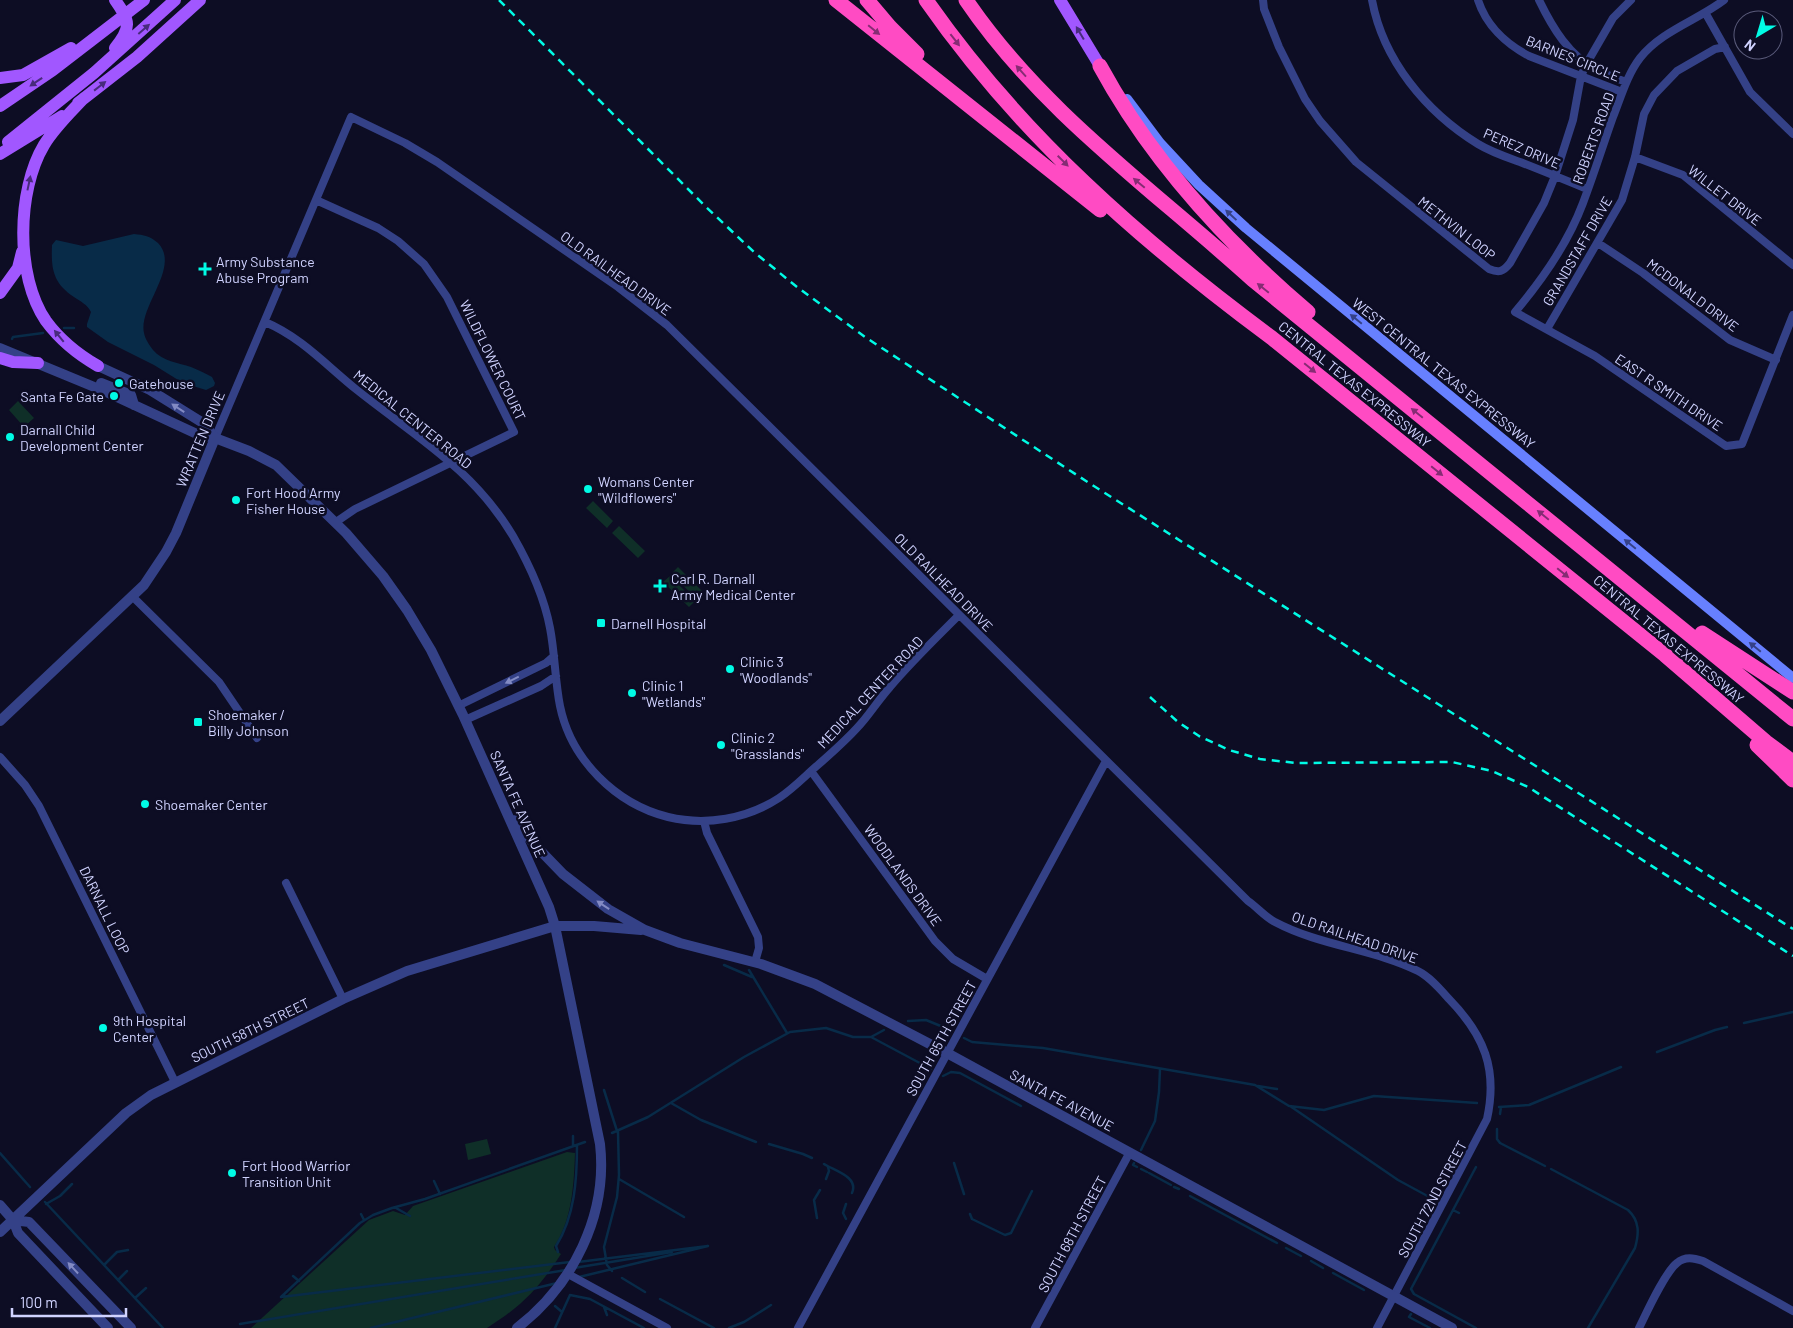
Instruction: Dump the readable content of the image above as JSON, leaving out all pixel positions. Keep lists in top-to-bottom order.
{
  "streets": {
    "highway": ["CENTRAL TEXAS EXPRESSWAY"],
    "main road": ["WEST CENTRAL TEXAS EXPRESSWAY"],
    "street": [
      "BARNES CIRCLE",
      "ROBERTS ROAD",
      "PEREZ DRIVE",
      "WILLET DRIVE",
      "METHVIN LOOP",
      "GRANDSTAFF DRIVE",
      "OLD RAILHEAD DRIVE",
      "MCDONALD DRIVE",
      "WILDFLOWER COURT",
      "EAST R SMITH DRIVE",
      "MEDICAL CENTER ROAD",
      "WRATTEN DRIVE",
      "SANTA FE AVENUE",
      "WOODLANDS DRIVE",
      "DARNALL LOOP",
      "SOUTH 58TH STREET",
      "SOUTH 65TH STREET",
      "SOUTH 72ND STREET",
      "SOUTH 68TH STREET"
    ]
  },
  "crossings": [
    ["BARNES CIRCLE", "ROBERTS ROAD"],
    ["BARNES CIRCLE", "METHVIN LOOP"],
    ["ROBERTS ROAD", "PEREZ DRIVE"],
    ["ROBERTS ROAD", "EAST R SMITH DRIVE"],
    ["PEREZ DRIVE", "METHVIN LOOP"],
    ["WILLET DRIVE", "GRANDSTAFF DRIVE"],
    ["GRANDSTAFF DRIVE", "MCDONALD DRIVE"],
    ["GRANDSTAFF DRIVE", "EAST R SMITH DRIVE"],
    ["OLD RAILHEAD DRIVE", "MEDICAL CENTER ROAD"],
    ["OLD RAILHEAD DRIVE", "WRATTEN DRIVE"],
    ["OLD RAILHEAD DRIVE", "SOUTH 65TH STREET"],
    ["OLD RAILHEAD DRIVE", "SOUTH 72ND STREET"],
    ["MCDONALD DRIVE", "EAST R SMITH DRIVE"],
    ["WILDFLOWER COURT", "MEDICAL CENTER ROAD"],
    ["WILDFLOWER COURT", "WRATTEN DRIVE"],
    ["WILDFLOWER COURT", "SANTA FE AVENUE"],
    ["MEDICAL CENTER ROAD", "WRATTEN DRIVE"],
    ["MEDICAL CENTER ROAD", "WOODLANDS DRIVE"],
    ["WRATTEN DRIVE", "SANTA FE AVENUE"],
    ["SANTA FE AVENUE", "SOUTH 58TH STREET"],
    ["SANTA FE AVENUE", "SOUTH 65TH STREET"],
    ["SANTA FE AVENUE", "SOUTH 72ND STREET"],
    ["SANTA FE AVENUE", "SOUTH 68TH STREET"],
    ["WOODLANDS DRIVE", "SOUTH 65TH STREET"],
    ["DARNALL LOOP", "SOUTH 58TH STREET"]
  ],
  "one_way": ["WEST CENTRAL TEXAS EXPRESSWAY"],
  "places": {
    "health": ["Army Substance Abuse Program", "Carl R. Darnall Army Medical Center"],
    "other": [
      "Gatehouse",
      "Santa Fe Gate",
      "Darnall Child Development Center",
      "Womans Center \"Wildflowers\"",
      "Fort Hood Army Fisher House",
      "Clinic 3 'Woodlands\"",
      "Clinic 1 \"Wetlands\"",
      "Clinic 2 \"Grasslands\"",
      "Shoemaker Center",
      "9th Hospital Center",
      "Fort Hood Warrior Transition Unit"
    ],
    "transit": ["Darnell Hospital", "Shoemaker / Billy Johnson"]
  },
  "scale_bar": "100 m",
  "north": "bottom left"
}
